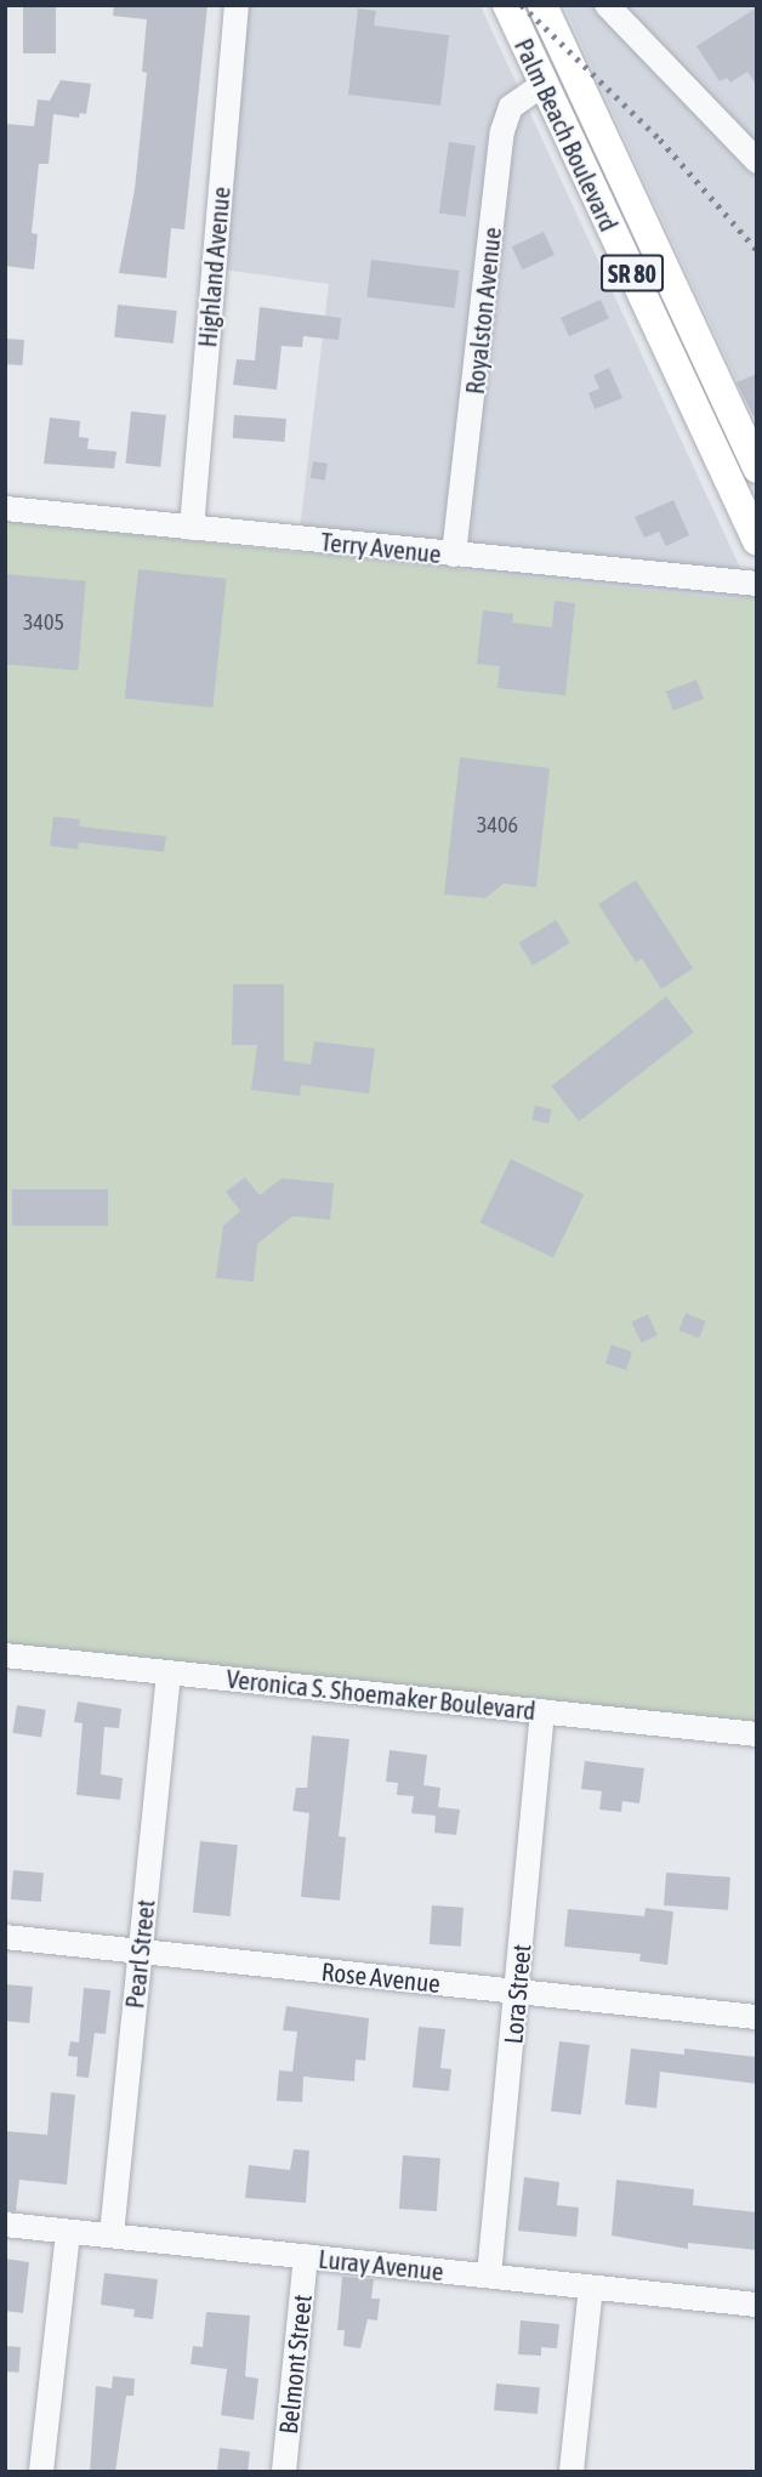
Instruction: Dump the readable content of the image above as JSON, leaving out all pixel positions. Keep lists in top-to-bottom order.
{
  "streets": {
    "main road": ["Palm Beach Boulevard", "SR 80"],
    "street": [
      "Highland Avenue",
      "Royalston Avenue",
      "Terry Avenue",
      "Veronica S. Shoemaker Boulevard",
      "Pearl Street",
      "Rose Avenue",
      "Lora Street",
      "Luray Avenue",
      "Belmont Street"
    ]
  },
  "crossings": [
    ["Palm Beach Boulevard", "Royalston Avenue"],
    ["Highland Avenue", "Terry Avenue"],
    ["Royalston Avenue", "Terry Avenue"],
    ["Veronica S. Shoemaker Boulevard", "Pearl Street"],
    ["Veronica S. Shoemaker Boulevard", "Lora Street"],
    ["Pearl Street", "Rose Avenue"],
    ["Pearl Street", "Luray Avenue"],
    ["Rose Avenue", "Lora Street"],
    ["Lora Street", "Luray Avenue"],
    ["Luray Avenue", "Belmont Street"]
  ],
  "house_numbers": ["3405", "3406"]
}
